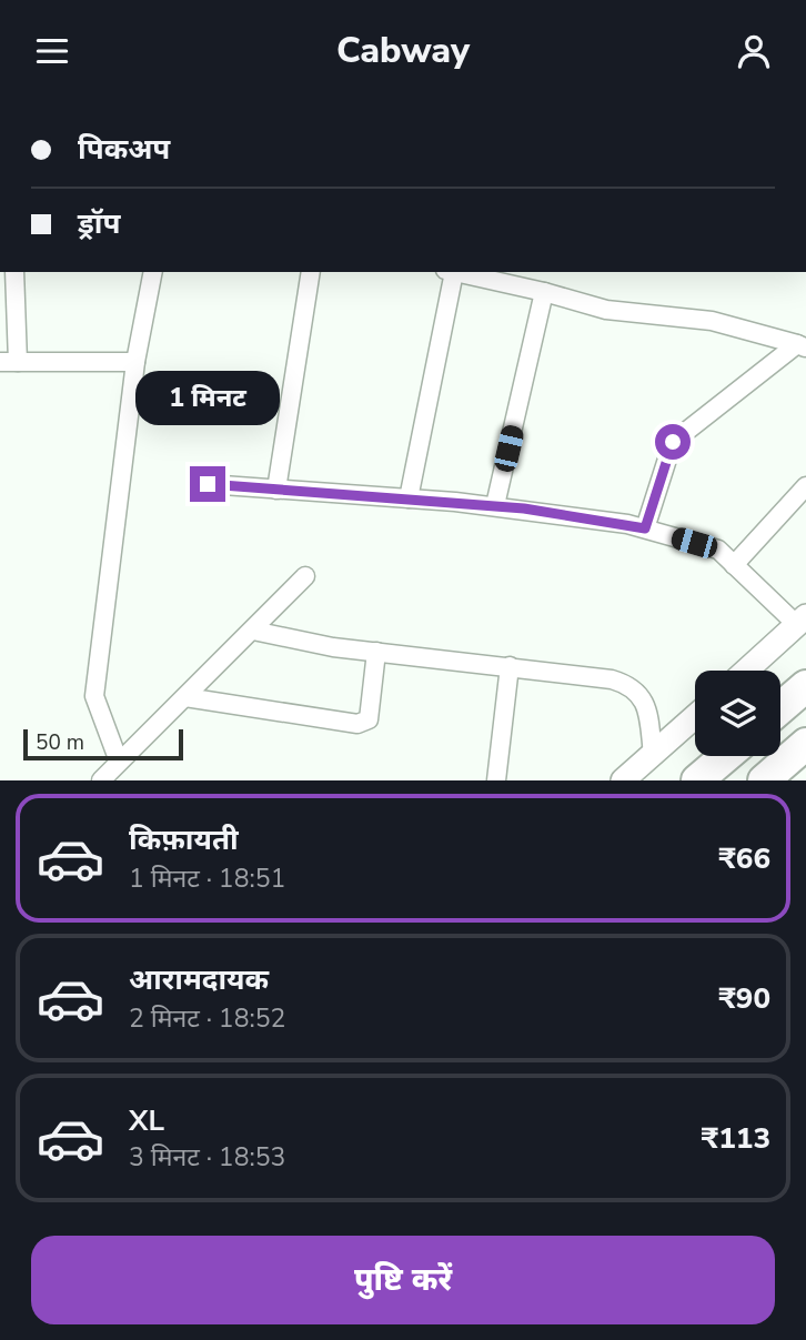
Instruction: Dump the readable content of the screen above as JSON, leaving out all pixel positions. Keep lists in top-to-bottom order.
{
  "scale_bar": "50 m",
  "page": {
    "header": "Cabway",
    "banner": ["पिकअप", "ड्रॉप"],
    "bubble": "1 मिनट",
    "scale": "50 m",
    "list": [
      {
        "name": "किफ़ायती",
        "note": "1 मिनट · 18:51",
        "value": "₹66"
      },
      {
        "name": "आरामदायक",
        "note": "2 मिनट · 18:52",
        "value": "₹90"
      },
      {
        "name": "XL",
        "note": "3 मिनट · 18:53",
        "value": "₹113"
      }
    ],
    "buttons": "पुष्टि करें"
  }
}
